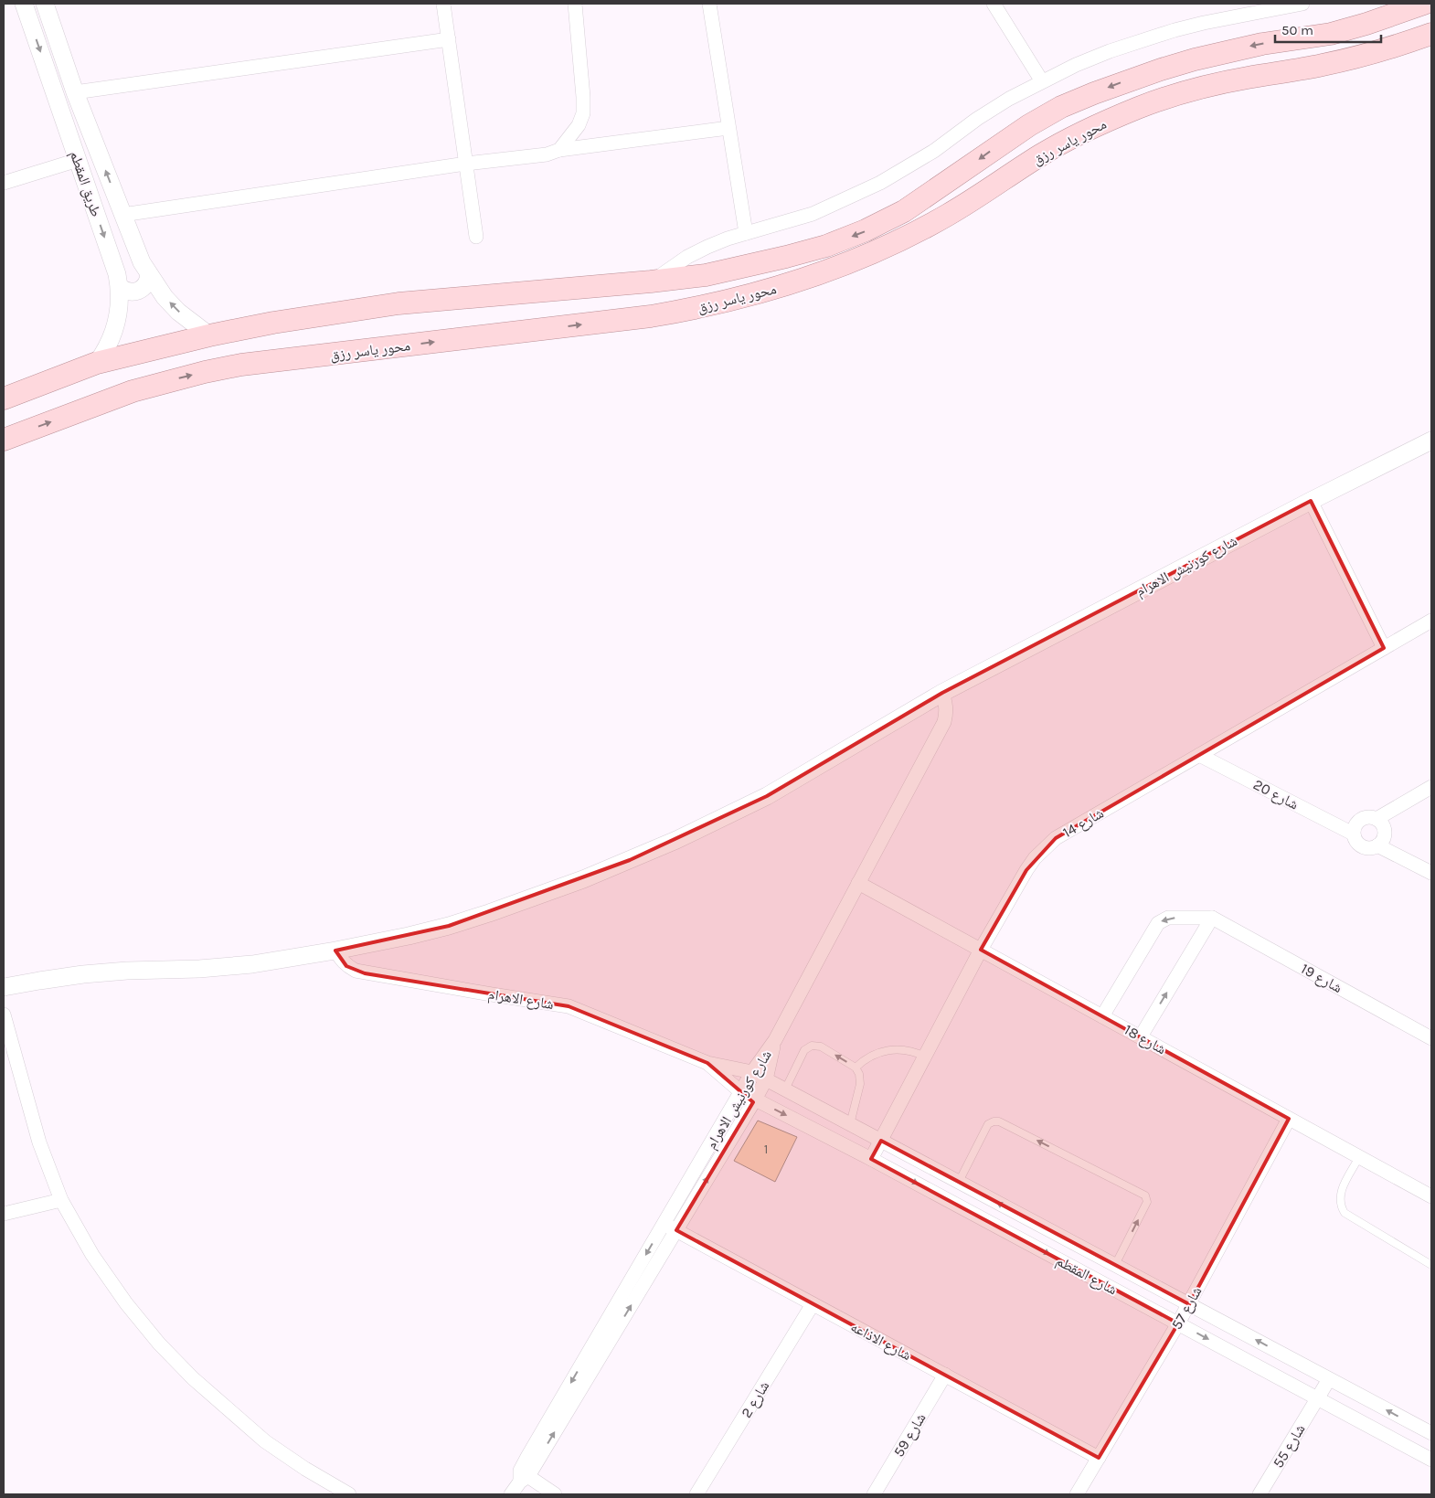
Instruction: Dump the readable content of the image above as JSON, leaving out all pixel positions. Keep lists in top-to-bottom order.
{
  "streets": {
    "main road": ["محور ياسر رزق"],
    "street": [
      "طريق المقطم",
      "شارع كورنيش الاهرام",
      "شارع 20",
      "شارع 14",
      "شارع 19",
      "شارع الاهرام",
      "شارع 18",
      "شارع المقطم",
      "شارع 57",
      "شارع الاذاعه",
      "شارع 2",
      "شارع 59",
      "شارع 55"
    ]
  },
  "crossings": [
    ["محور ياسر رزق", "طريق المقطم"],
    ["شارع كورنيش الاهرام", "شارع الاهرام"],
    ["شارع كورنيش الاهرام", "شارع المقطم"],
    ["شارع كورنيش الاهرام", "شارع الاذاعه"],
    ["شارع 20", "شارع 14"],
    ["شارع 14", "شارع 18"],
    ["شارع 14", "شارع المقطم"],
    ["شارع 19", "شارع 18"],
    ["شارع الاهرام", "شارع المقطم"],
    ["شارع 18", "شارع 57"],
    ["شارع المقطم", "شارع 57"],
    ["شارع المقطم", "شارع 55"],
    ["شارع 57", "شارع الاذاعه"],
    ["شارع الاذاعه", "شارع 2"],
    ["شارع الاذاعه", "شارع 59"]
  ],
  "house_numbers": ["1"],
  "scale_bar": "50 m"
}
